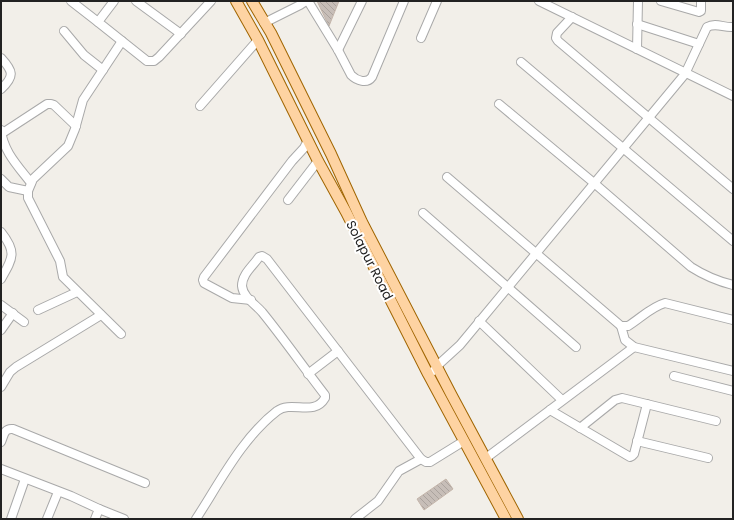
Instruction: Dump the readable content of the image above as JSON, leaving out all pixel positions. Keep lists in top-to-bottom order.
{
  "streets": {
    "main road": ["Solapur Road"]
  }
}
